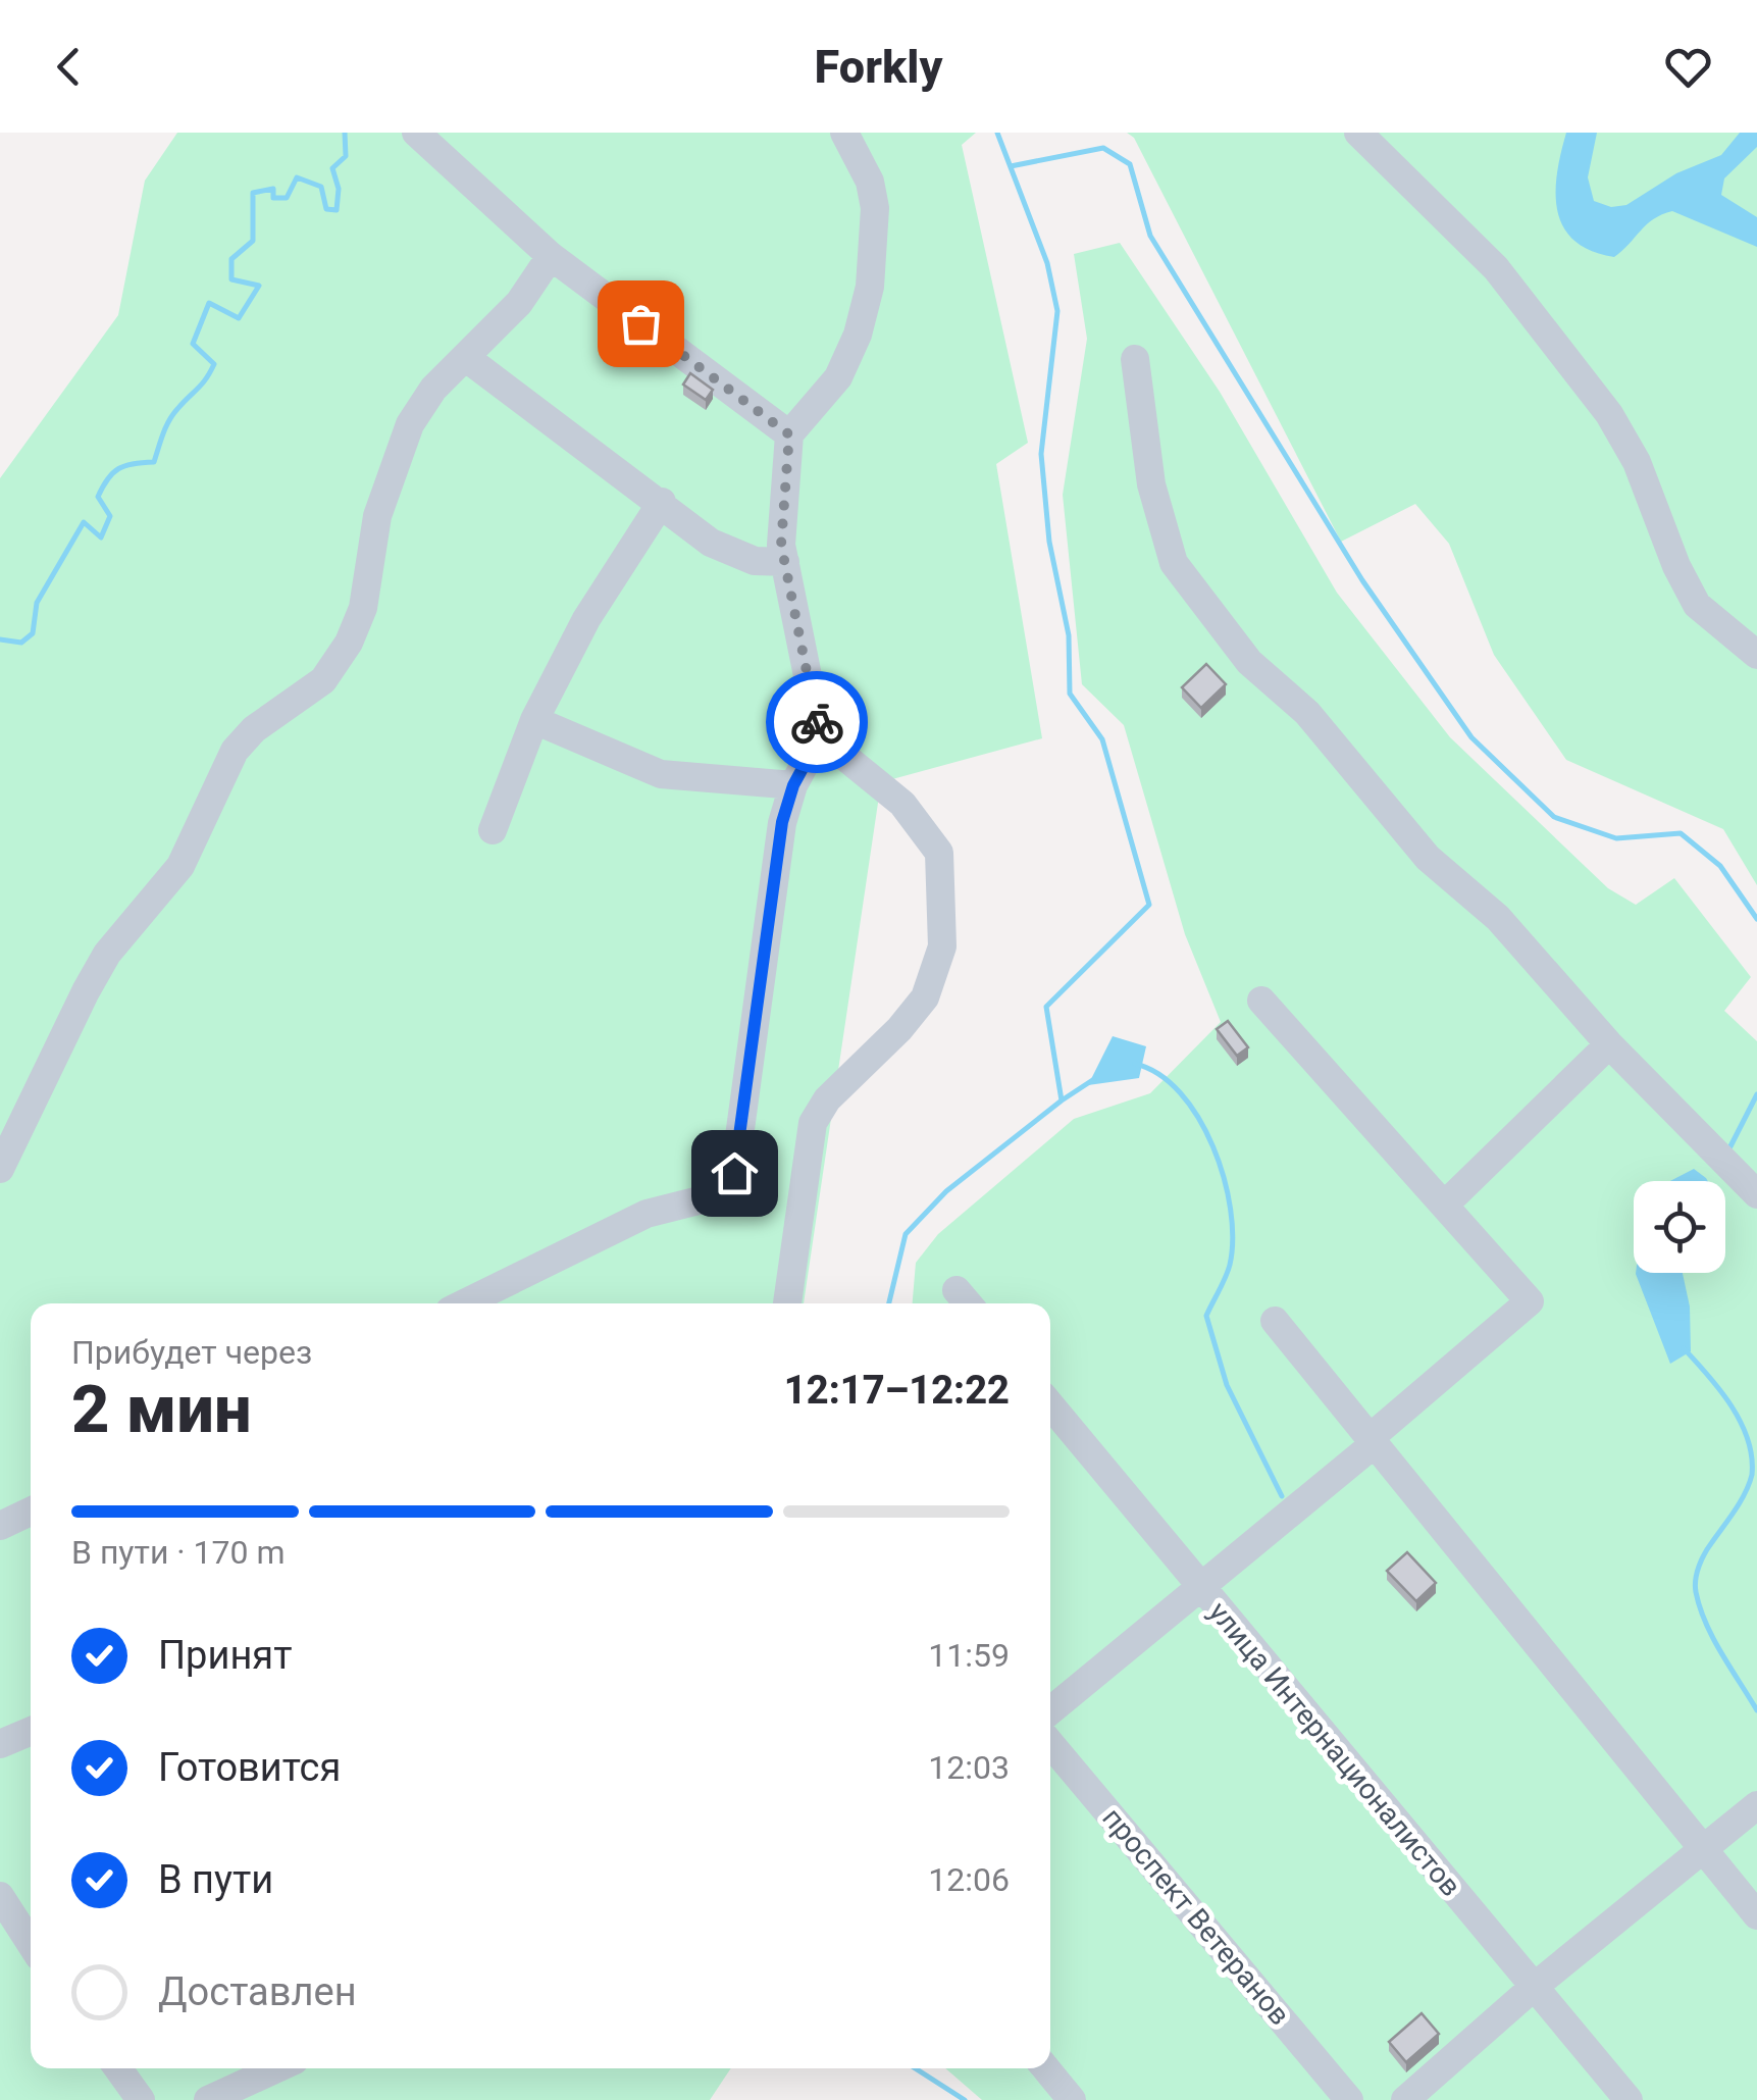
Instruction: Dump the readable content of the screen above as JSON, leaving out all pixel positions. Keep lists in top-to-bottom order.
{
  "streets": {
    "street": ["улица Интернационалистов", "проспект Ветеранов"]
  },
  "page": {
    "header": "Forkly",
    "heading": ["2 мин", "Прибудет через", "12:17–12:22"],
    "bar": "В пути · 170 m",
    "list": [
      ["Принят", "11:59"],
      ["Готовится", "12:03"],
      ["В пути", "12:06"],
      "Доставлен"
    ]
  }
}
